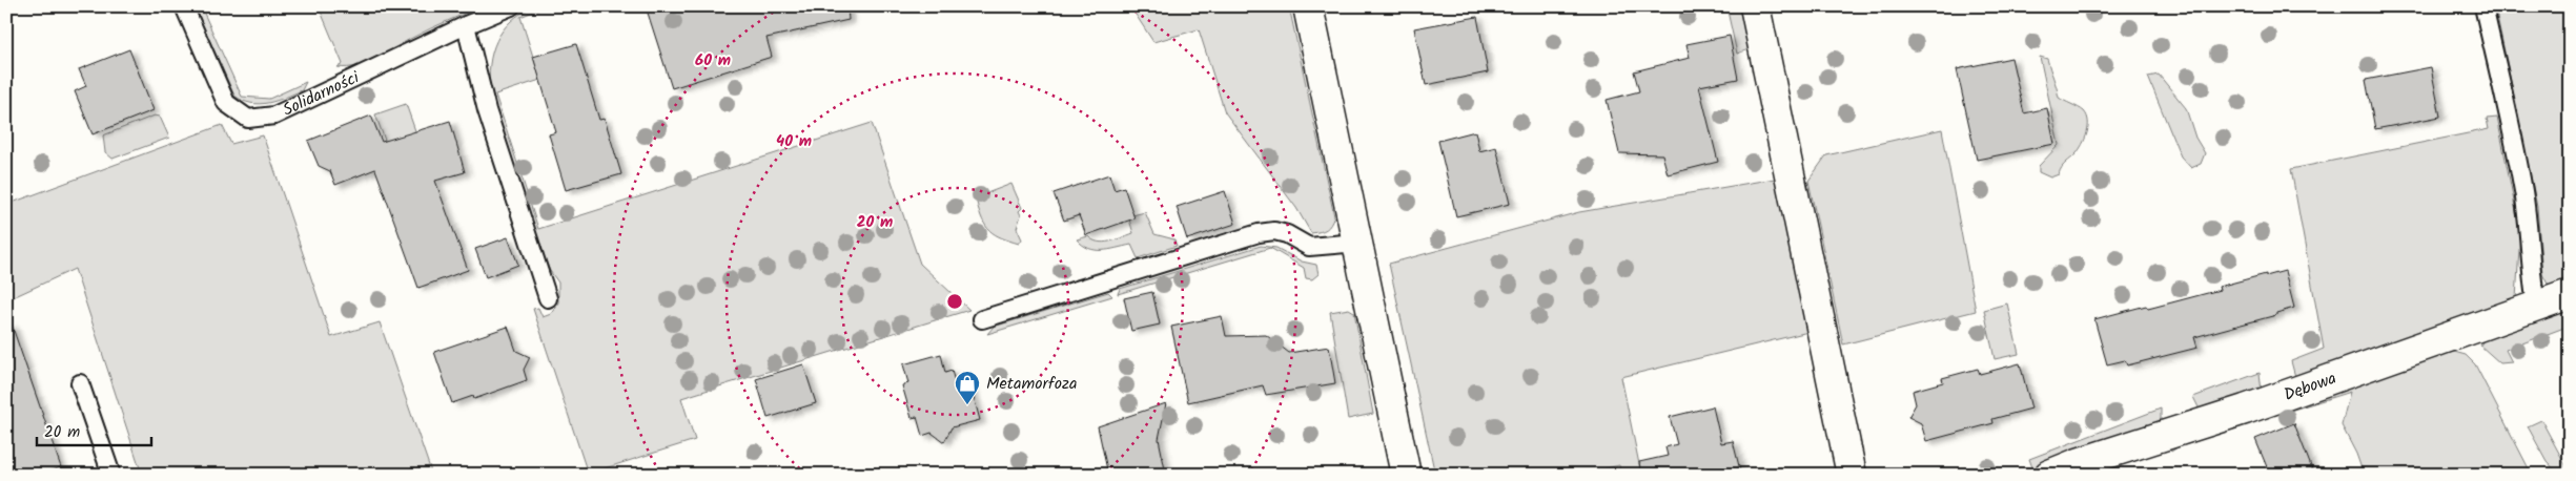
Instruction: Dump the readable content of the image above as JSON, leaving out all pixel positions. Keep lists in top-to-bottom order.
{
  "streets": {
    "street": ["Dębowa"],
    "lane": ["Solidarności"]
  },
  "places": {
    "shop": ["Metamorfoza"]
  },
  "scale_bar": "20 m",
  "rings": ["60 m", "40 m", "20 m"]
}
